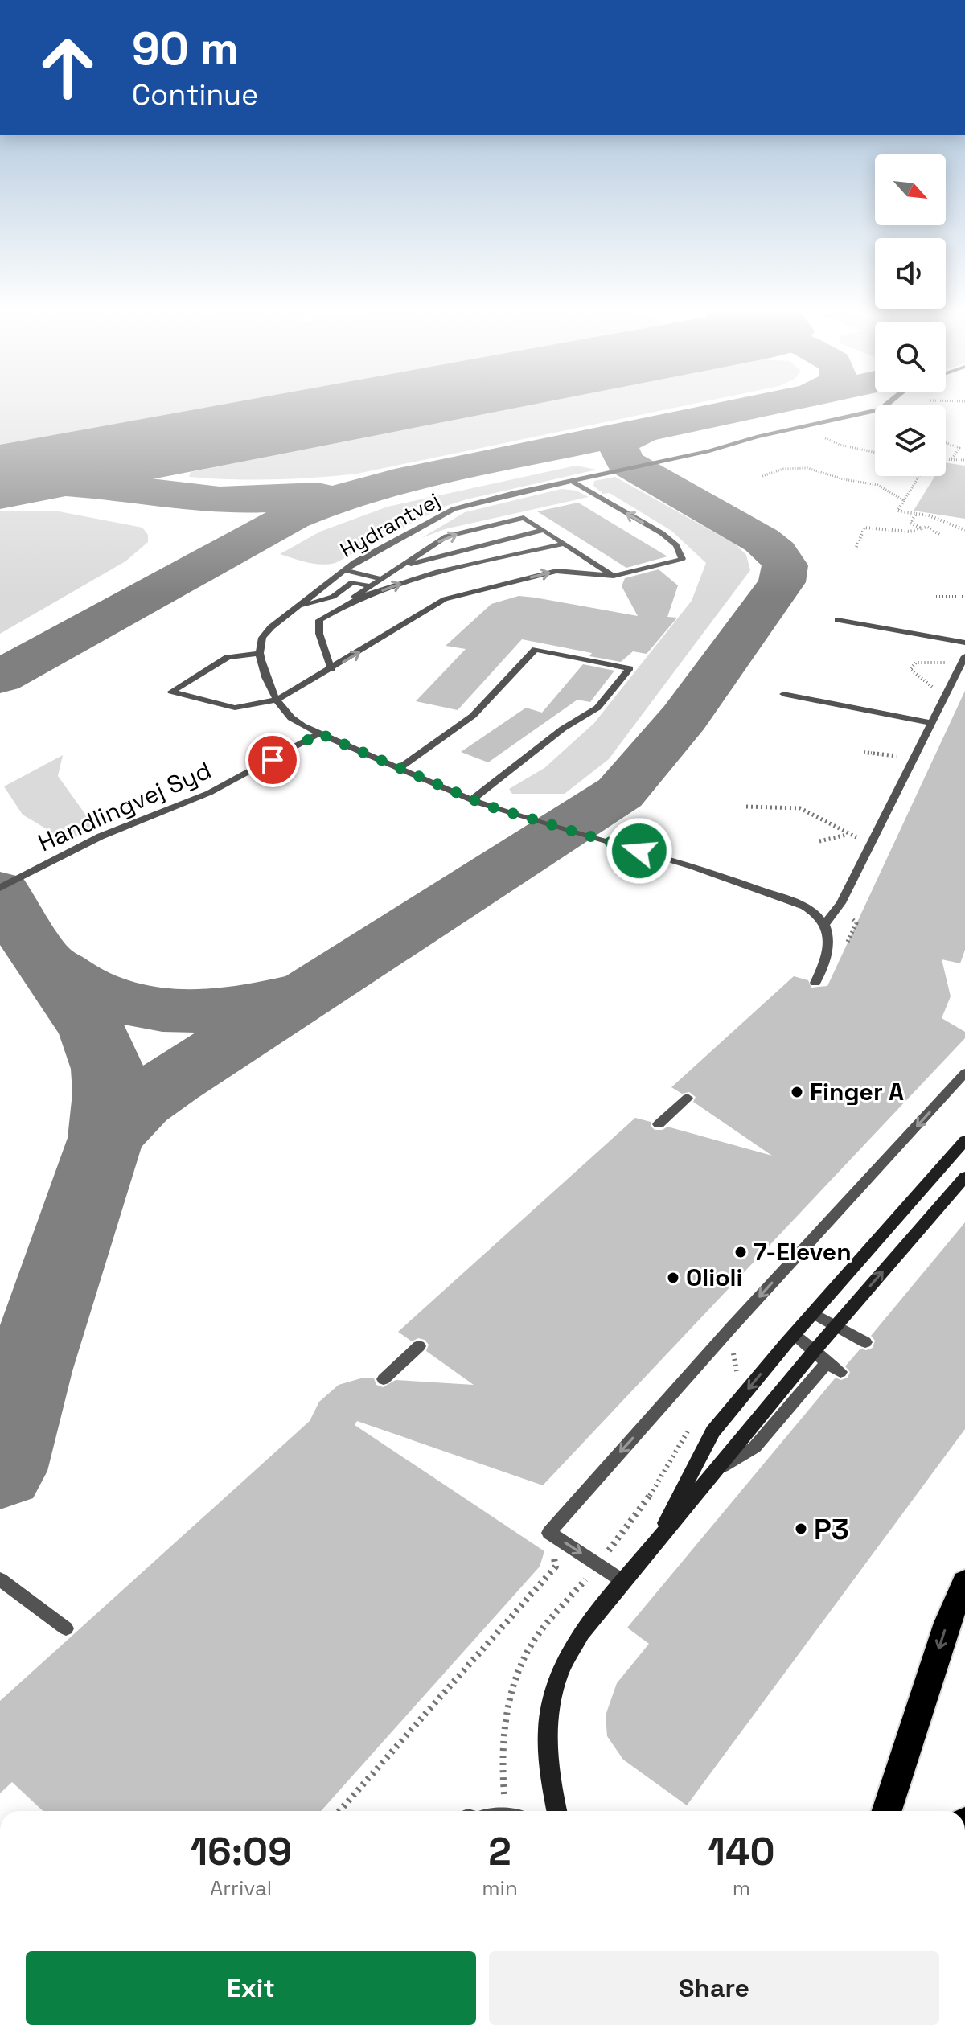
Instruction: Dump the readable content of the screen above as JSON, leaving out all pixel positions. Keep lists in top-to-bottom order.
{
  "streets": {
    "lane": ["Hydrantvej", "Handlingvej Syd"]
  },
  "places": [
    "Finger A",
    "7-Eleven",
    "Olioli",
    "P3"
  ],
  "north": "bottom right",
  "page": {
    "turn": ["90 m", "Continue"],
    "eta": [
      "16:09",
      "Arrival",
      "2",
      "min",
      "140",
      "m"
    ],
    "buttons": ["Exit", "Share"]
  }
}
